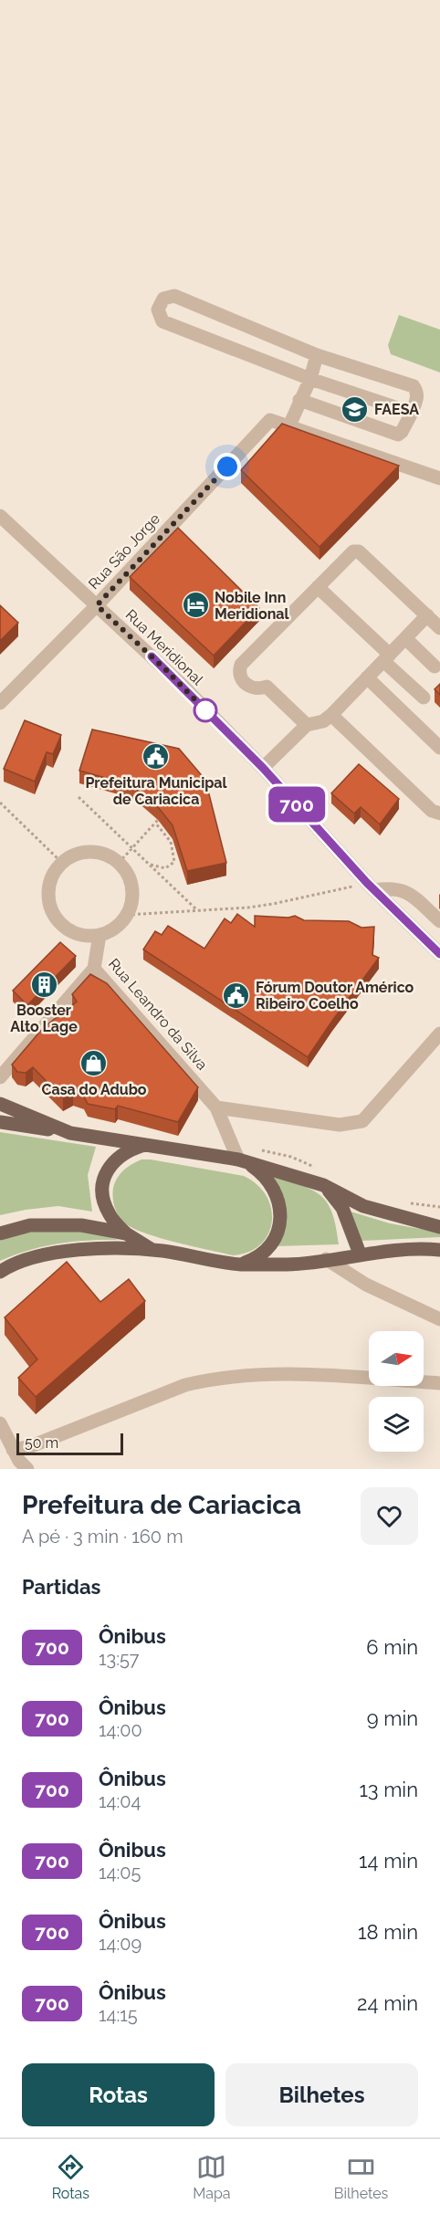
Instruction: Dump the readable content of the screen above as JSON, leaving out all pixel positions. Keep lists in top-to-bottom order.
{
  "streets": {
    "street": ["Rua São Jorge", "Rua Meridional", "Rua Leandro da Silva"]
  },
  "crossings": [
    ["Rua São Jorge", "Rua Meridional"]
  ],
  "places": {
    "school or university": ["FAESA"],
    "hotel": ["Nobile Inn Meridional"],
    "public building": ["Prefeitura Municipal de Cariacica", "Fórum Doutor Américo Ribeiro Coelho"],
    "building": ["Booster Alto Lage"],
    "shop": ["Casa do Adubo"]
  },
  "lines": ["bus line 700"],
  "scale_bar": "50 m",
  "north": "right",
  "page": {
    "on_map": "700",
    "scale": "50 m",
    "heading": [
      ["Prefeitura de Cariacica", "A pé · 3 min · 160 m"],
      "Partidas"
    ],
    "list": [
      {
        "mark": "700",
        "name": "Ônibus",
        "note": "13:57",
        "value": "6 min"
      },
      {
        "mark": "700",
        "name": "Ônibus",
        "note": "14:00",
        "value": "9 min"
      },
      {
        "mark": "700",
        "name": "Ônibus",
        "note": "14:04",
        "value": "13 min"
      },
      {
        "mark": "700",
        "name": "Ônibus",
        "note": "14:05",
        "value": "14 min"
      },
      {
        "mark": "700",
        "name": "Ônibus",
        "note": "14:09",
        "value": "18 min"
      },
      {
        "mark": "700",
        "name": "Ônibus",
        "note": "14:15",
        "value": "24 min"
      }
    ],
    "buttons": ["Rotas", "Bilhetes"],
    "tabs": ["Rotas", "Mapa", "Bilhetes"]
  }
}
